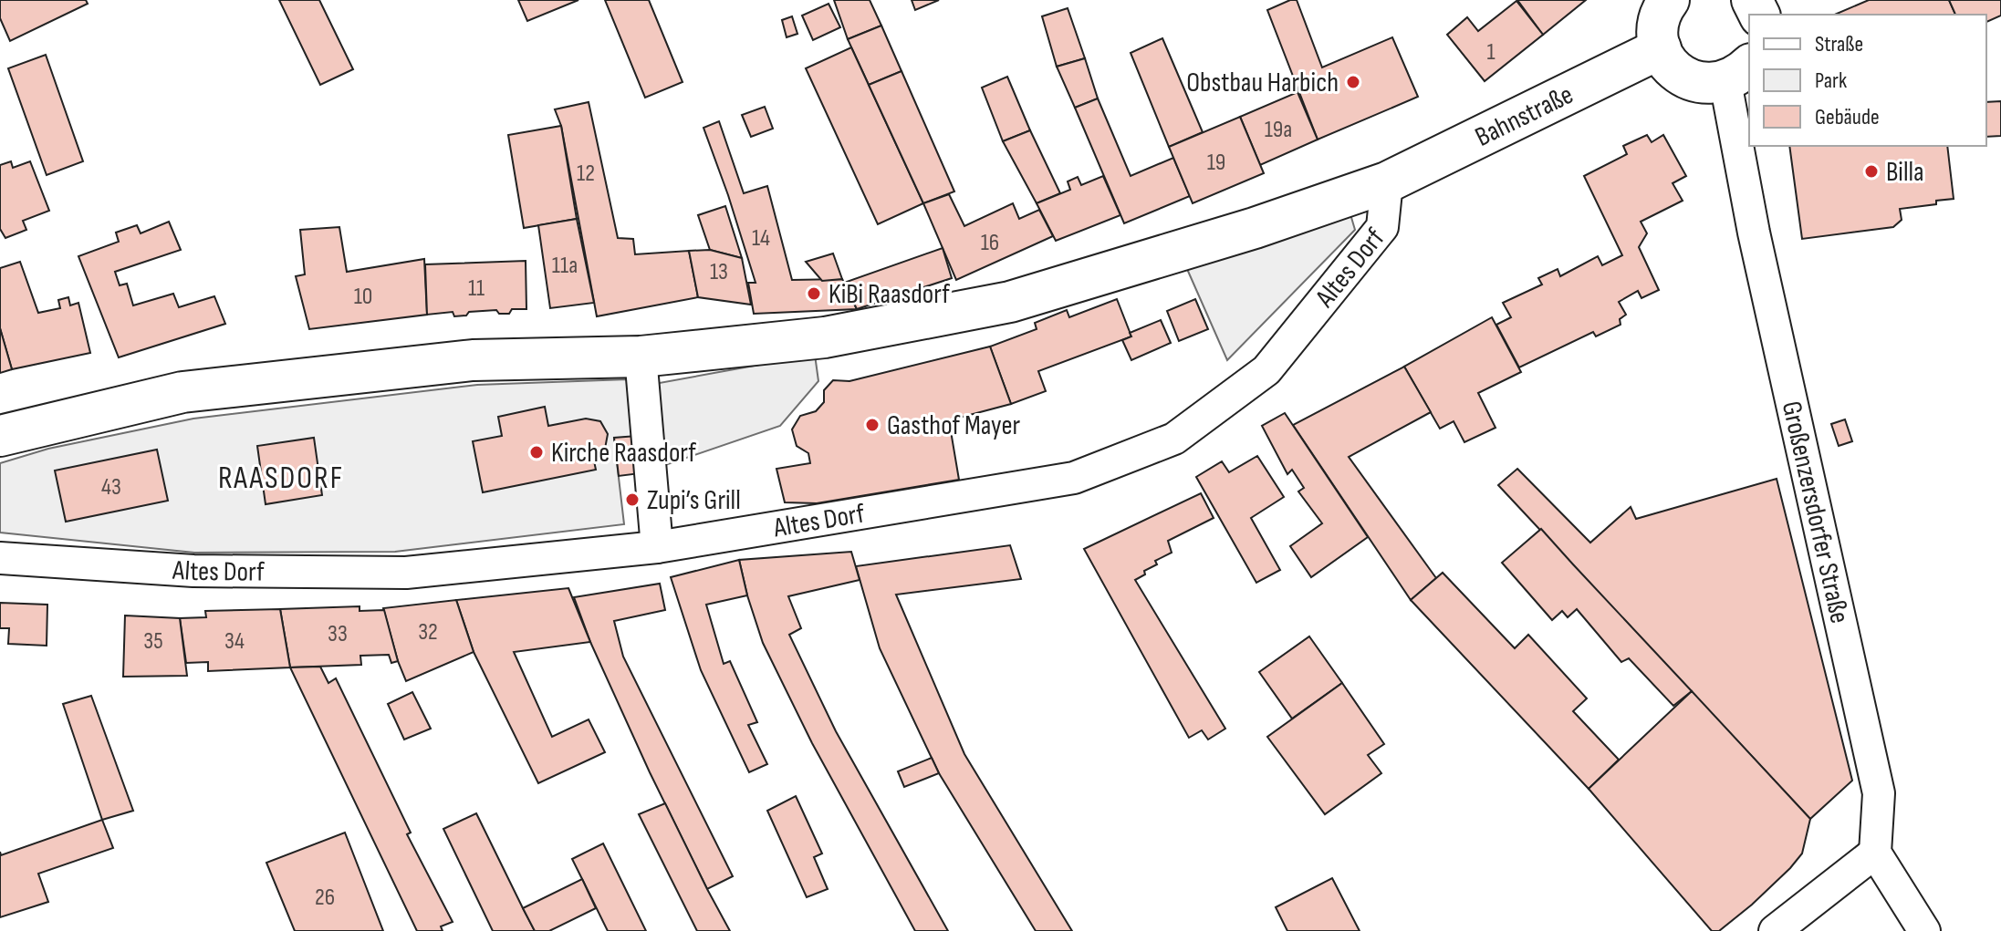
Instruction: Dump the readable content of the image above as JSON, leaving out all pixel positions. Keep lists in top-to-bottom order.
{
  "streets": {
    "main road": ["Bahnstraße", "Altes Dorf"],
    "street": ["Großenzersdorfer Straße"]
  },
  "crossings": [
    ["Bahnstraße", "Altes Dorf"]
  ],
  "districts": ["RAASDORF"],
  "places": [
    "Obstbau Harbich",
    "Billa",
    "KiBi Raasdorf",
    "Gasthof Mayer",
    "Kirche Raasdorf",
    "Zupi’s Grill"
  ],
  "house_numbers": [
    "1",
    "19a",
    "19",
    "12",
    "14",
    "16",
    "11a",
    "13",
    "11",
    "10",
    "43",
    "32",
    "33",
    "35",
    "34",
    "26"
  ],
  "legend": ["Straße", "Park", "Gebäude"]
}
